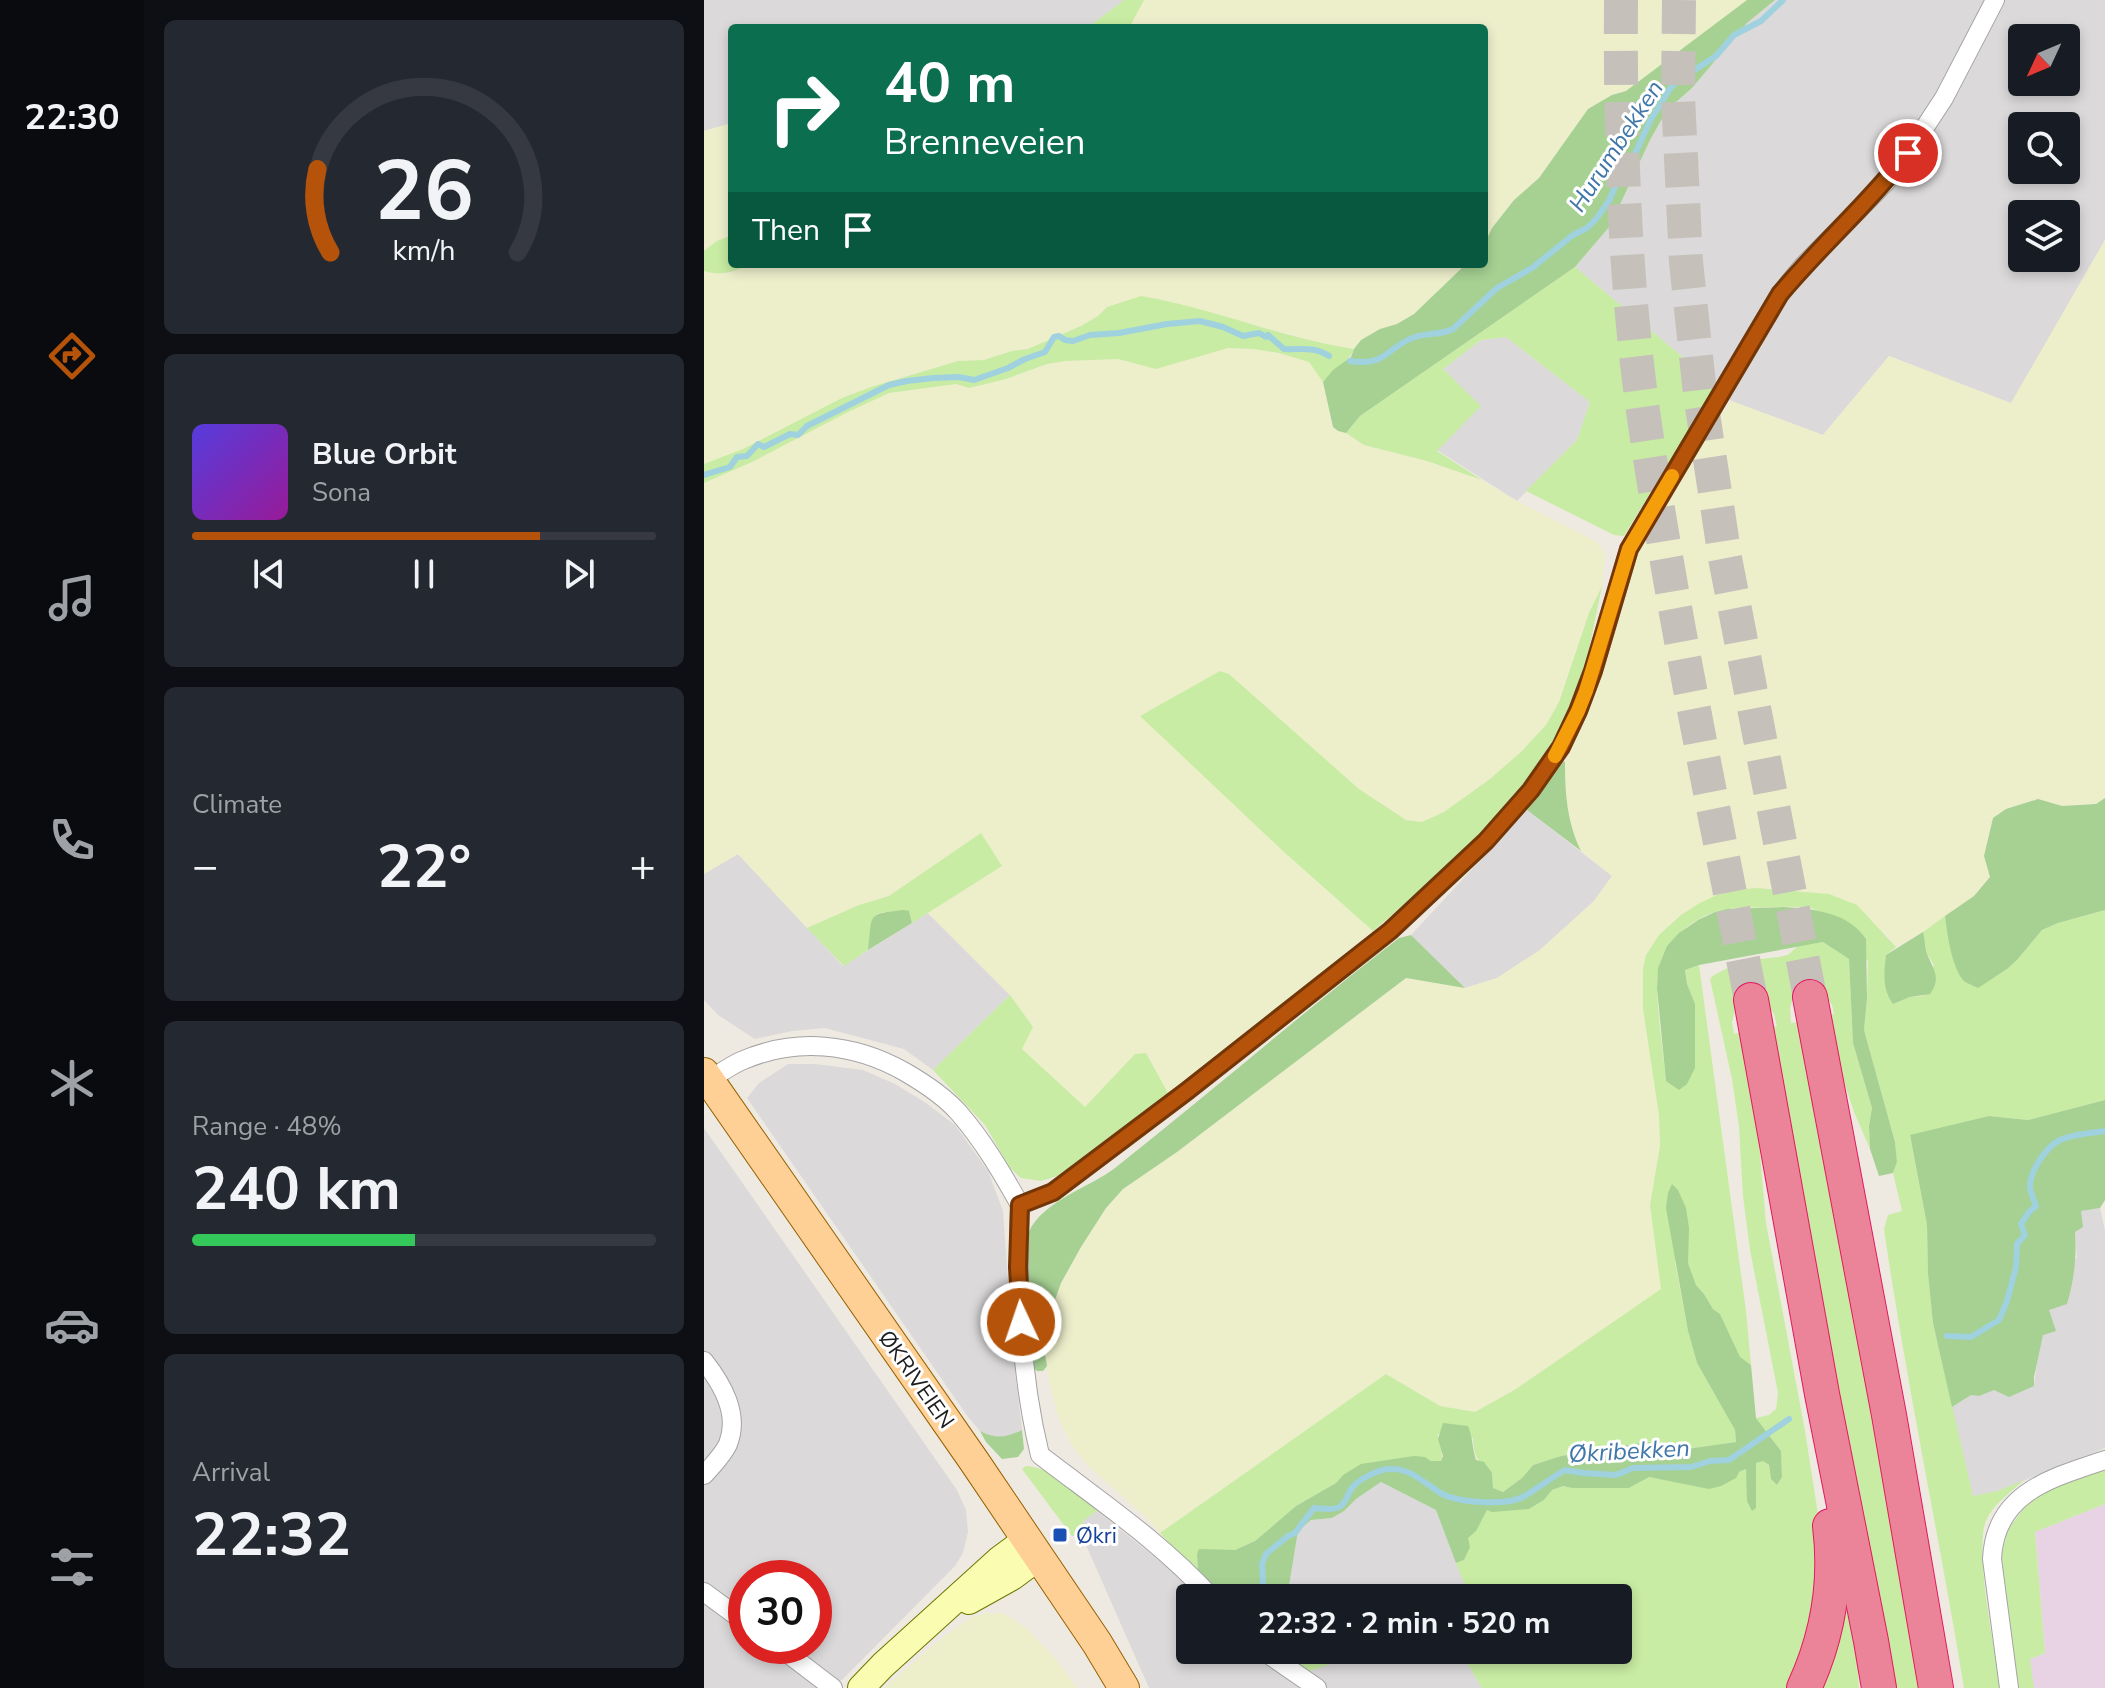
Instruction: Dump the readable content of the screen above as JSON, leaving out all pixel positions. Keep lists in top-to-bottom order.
{
  "streets": {
    "main road": ["ØKRIVEIEN"]
  },
  "water": ["Hurumbekken", "Økribekken"],
  "places": {
    "transit": ["Økri"]
  },
  "north": "bottom left",
  "page": {
    "tabs": "22:30",
    "turn": ["40 m", "Brenneveien"],
    "then": "Then",
    "song": ["Blue Orbit", "Sona"],
    "tile": [
      "Climate",
      ["Range · 48%", "240 km"],
      ["Arrival", "22:32"]
    ],
    "heat": ["−", "22°", "+"],
    "limit": "30",
    "trip": "22:32 · 2 min · 520 m",
    "gauge": ["26", "km/h"]
  }
}
